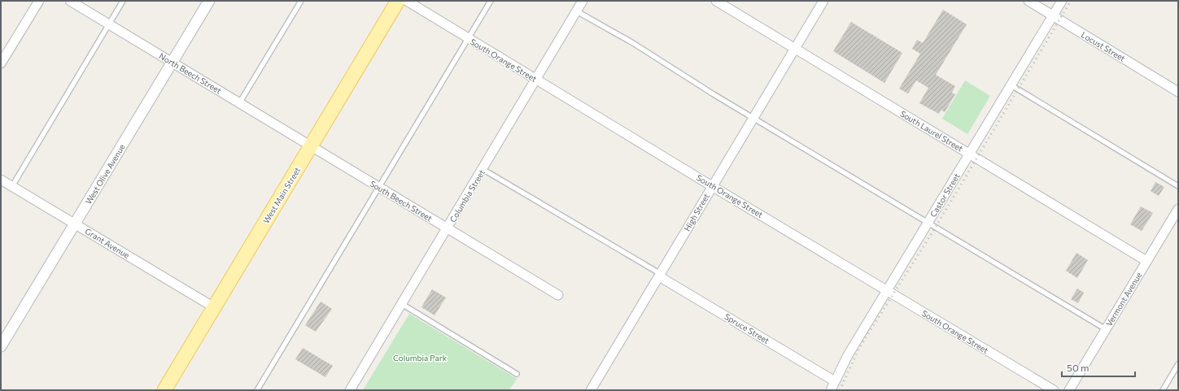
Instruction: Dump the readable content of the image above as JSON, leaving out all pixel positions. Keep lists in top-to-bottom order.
{
  "streets": {
    "main road": ["West Main Street"],
    "street": [
      "Locust Street",
      "South Orange Street",
      "North Beech Street",
      "South Laurel Street",
      "West Olive Avenue",
      "Castor Street",
      "Columbia Street",
      "South Beech Street",
      "High Street",
      "Grant Avenue",
      "Vermont Avenue",
      "Spruce Street"
    ]
  },
  "crossings": [
    ["Locust Street", "Castor Street"],
    ["South Orange Street", "Castor Street"],
    ["South Orange Street", "Columbia Street"],
    ["South Orange Street", "High Street"],
    ["North Beech Street", "West Olive Avenue"],
    ["North Beech Street", "West Main Street"],
    ["North Beech Street", "South Beech Street"],
    ["South Laurel Street", "Castor Street"],
    ["South Laurel Street", "High Street"],
    ["South Laurel Street", "Vermont Avenue"],
    ["West Olive Avenue", "Grant Avenue"],
    ["West Main Street", "South Beech Street"],
    ["West Main Street", "Grant Avenue"],
    ["Castor Street", "Spruce Street"],
    ["Columbia Street", "South Beech Street"],
    ["High Street", "Spruce Street"]
  ],
  "parks": ["Columbia Park"],
  "scale_bar": "50 m"
}
